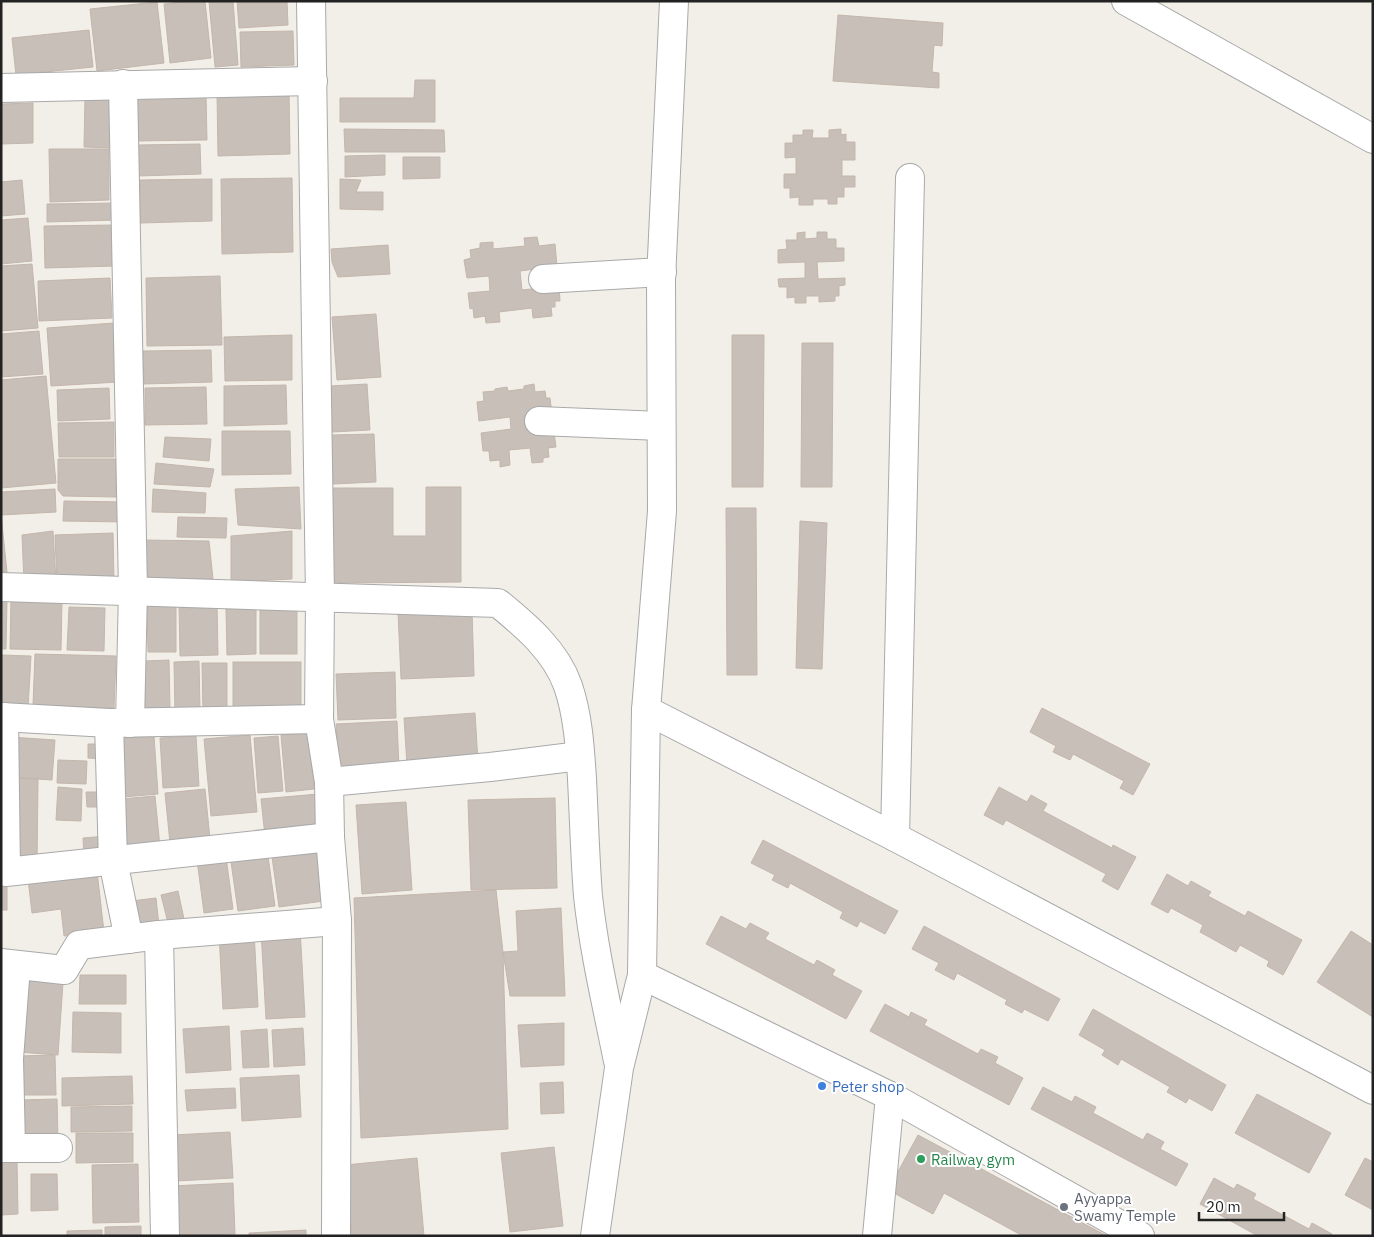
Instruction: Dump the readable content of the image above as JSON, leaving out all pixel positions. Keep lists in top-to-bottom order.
{
  "places": ["Peter shop", "Railway gym", "Ayyappa Swamy Temple"],
  "scale_bar": "20 m"
}
